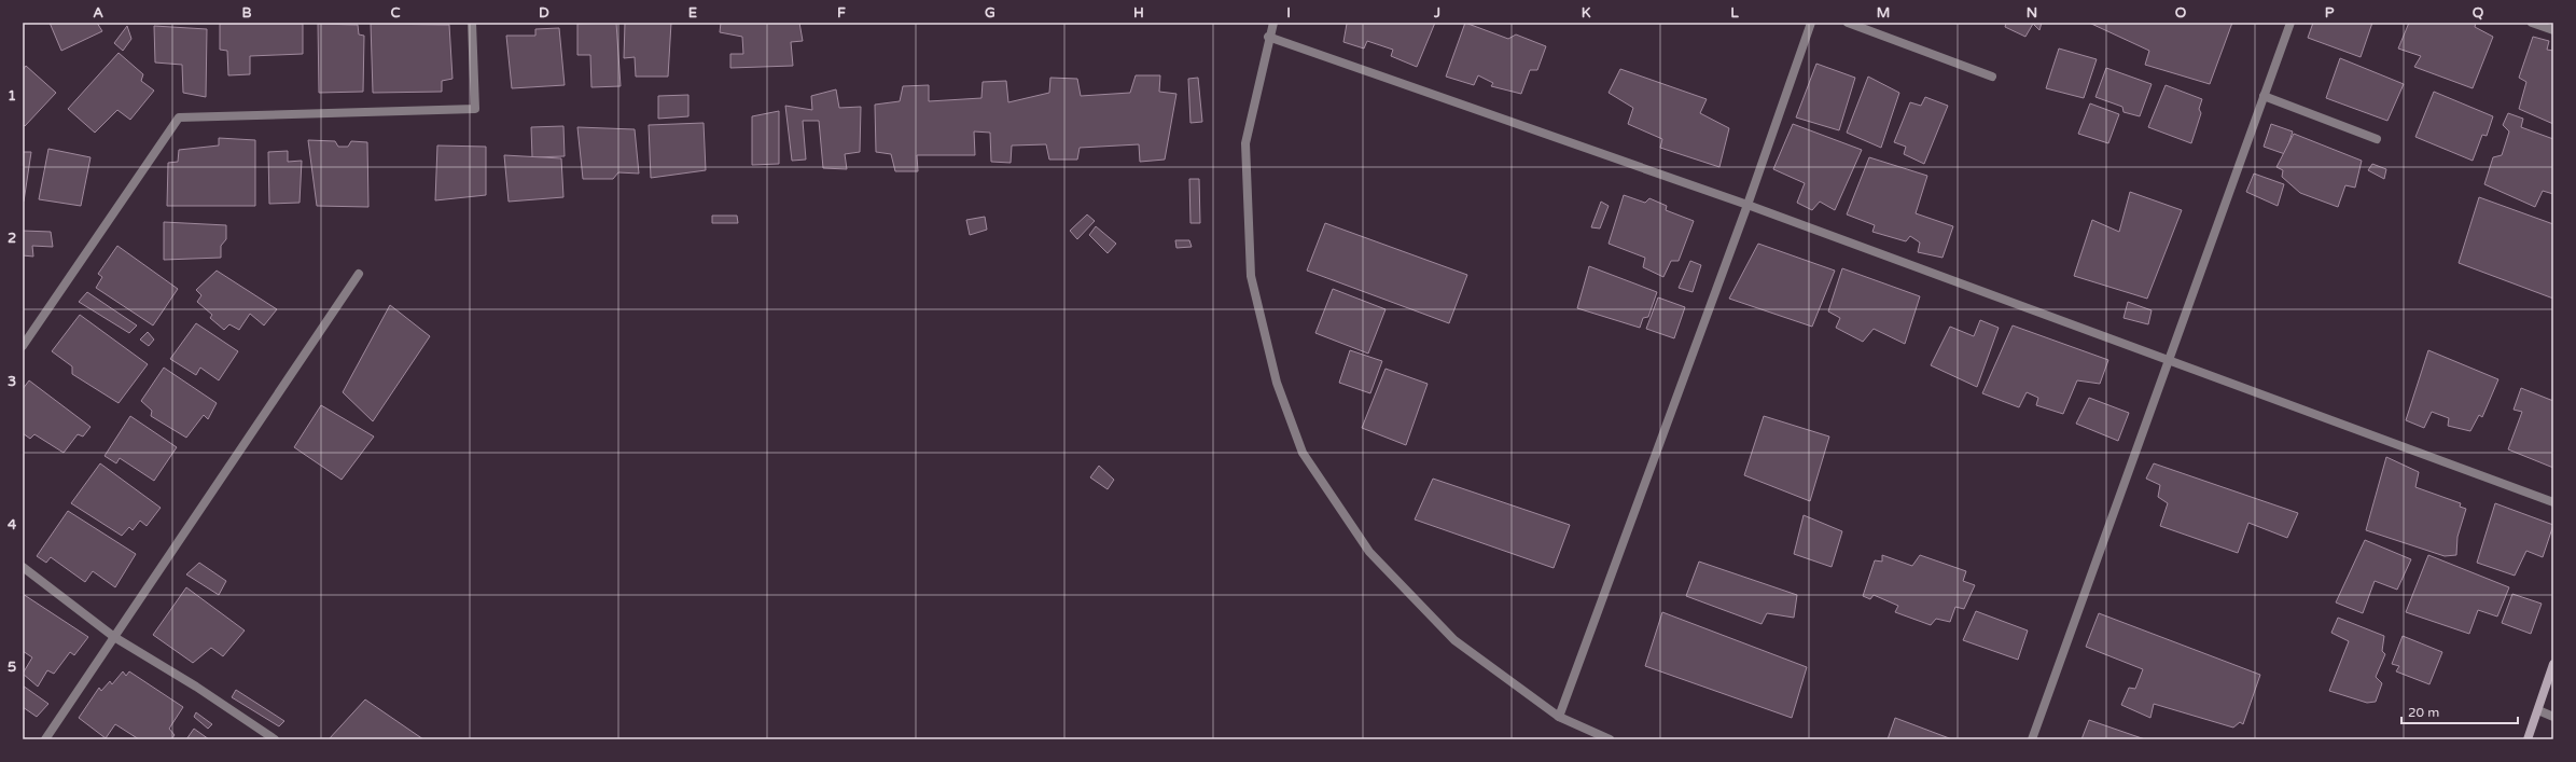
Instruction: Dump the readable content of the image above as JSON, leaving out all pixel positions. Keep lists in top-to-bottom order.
{
  "scale_bar": "20 m",
  "grid": {
    "columns": [
      "A",
      "B",
      "C",
      "D",
      "E",
      "F",
      "G",
      "H",
      "I",
      "J",
      "K",
      "L",
      "M",
      "N",
      "O",
      "P",
      "Q"
    ],
    "rows": [
      "1",
      "2",
      "3",
      "4",
      "5"
    ]
  }
}
